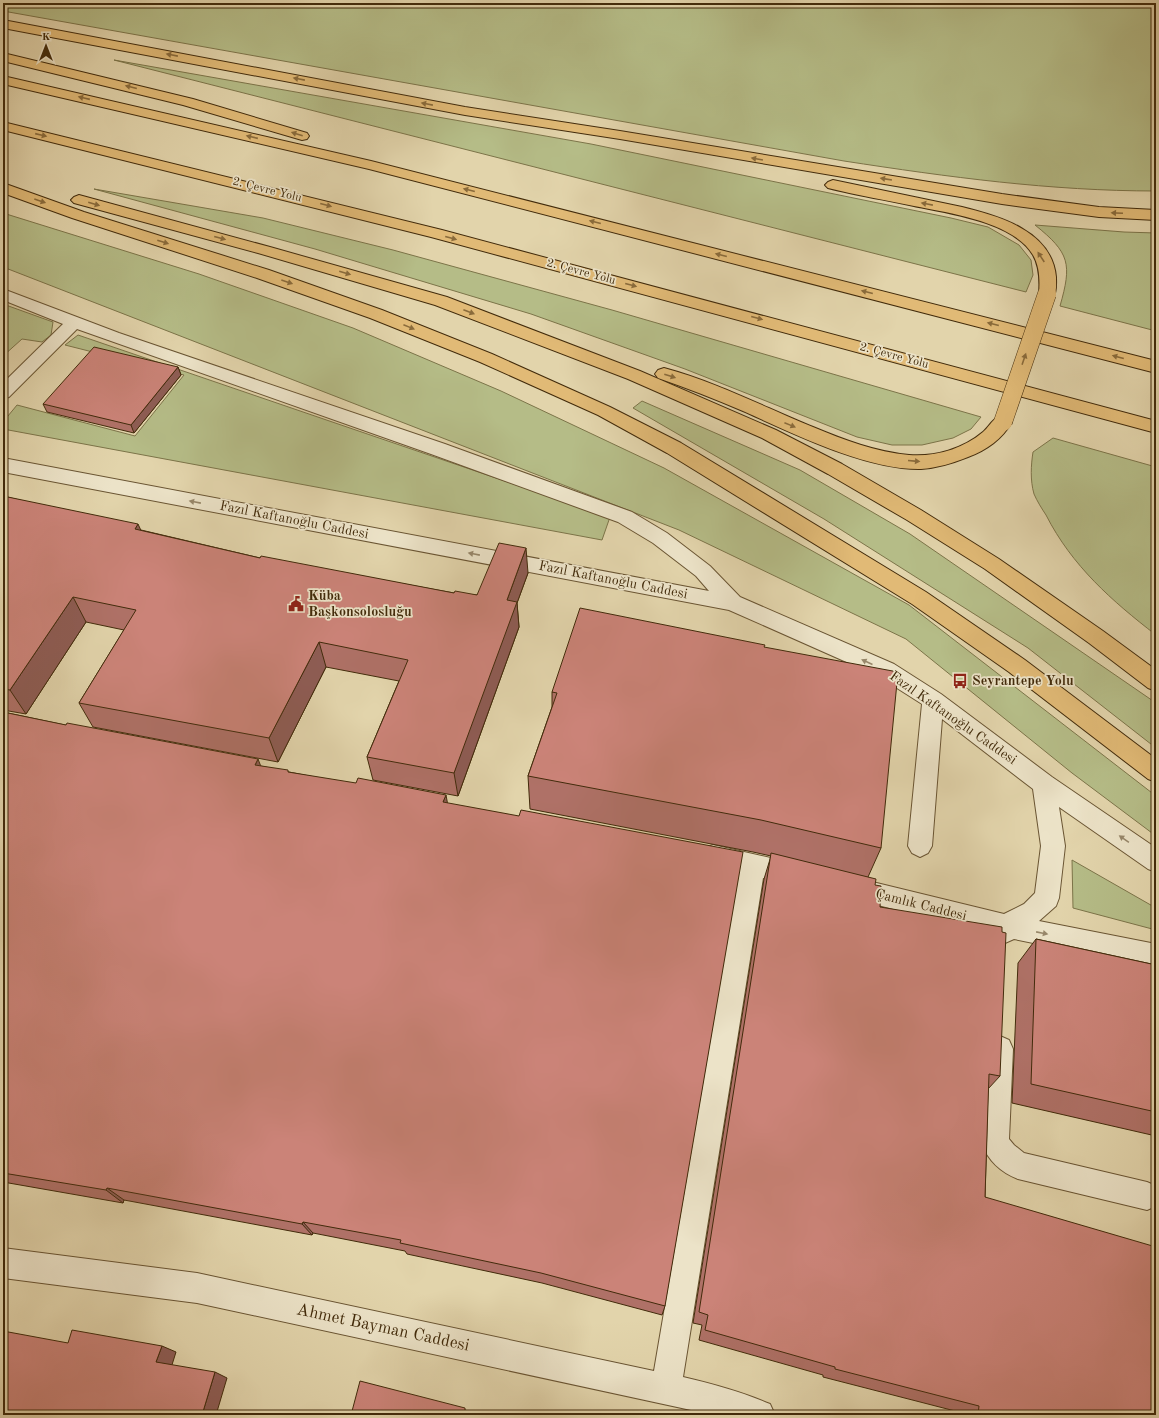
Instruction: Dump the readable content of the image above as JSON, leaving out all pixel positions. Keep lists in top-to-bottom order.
{
  "streets": {
    "highway": ["2. Çevre Yolu"],
    "street": ["Fazıl Kaftanoğlu Caddesi", "Çamlık Caddesi", "Ahmet Bayman Caddesi"]
  },
  "places": {
    "public building": ["Küba Başkonsolosluğu"],
    "bus stop": ["Seyrantepe Yolu"]
  },
  "north": "top"
}
